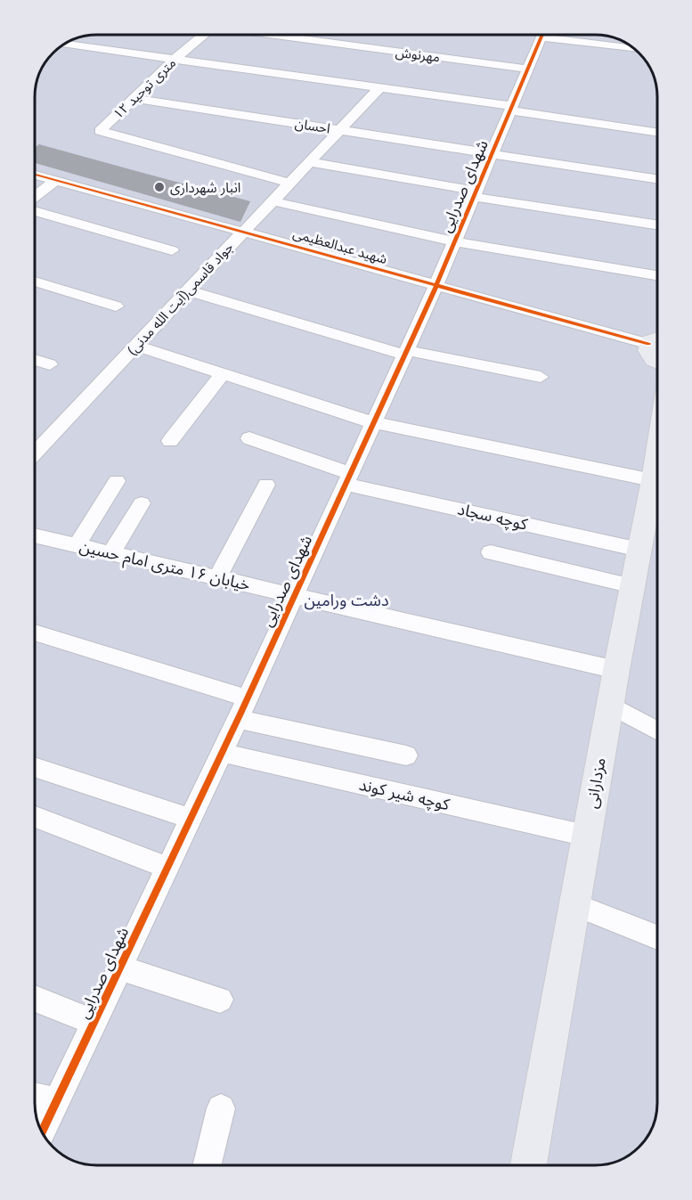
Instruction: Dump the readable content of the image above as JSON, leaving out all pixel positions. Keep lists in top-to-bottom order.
{
  "streets": {
    "main road": ["مزدارانی"],
    "street": [
      "مهرنوش",
      "۱۲ متری توحید",
      "احسان",
      "شهدای صدرایی",
      "شهید عبدالعظیمی",
      "جواد قاسمی(آیت الله مدنی)",
      "کوچه سجاد",
      "خیابان ۱۶ متری امام حسین",
      "کوچه شیر کوند"
    ]
  },
  "crossings": [
    ["مهرنوش", "شهدای صدرایی"],
    ["۱۲ متری توحید", "احسان"],
    ["۱۲ متری توحید", "جواد قاسمی(آیت الله مدنی)"],
    ["احسان", "شهدای صدرایی"],
    ["احسان", "جواد قاسمی(آیت الله مدنی)"],
    ["شهدای صدرایی", "شهید عبدالعظیمی"],
    ["شهدای صدرایی", "کوچه سجاد"],
    ["شهدای صدرایی", "خیابان ۱۶ متری امام حسین"],
    ["شهدای صدرایی", "کوچه شیر کوند"],
    ["شهید عبدالعظیمی", "جواد قاسمی(آیت الله مدنی)"],
    ["کوچه سجاد", "مزدارانی"],
    ["خیابان ۱۶ متری امام حسین", "مزدارانی"],
    ["مزدارانی", "کوچه شیر کوند"]
  ],
  "parks": ["دشت ورامین"],
  "places": ["انبار شهرداری"]
}
